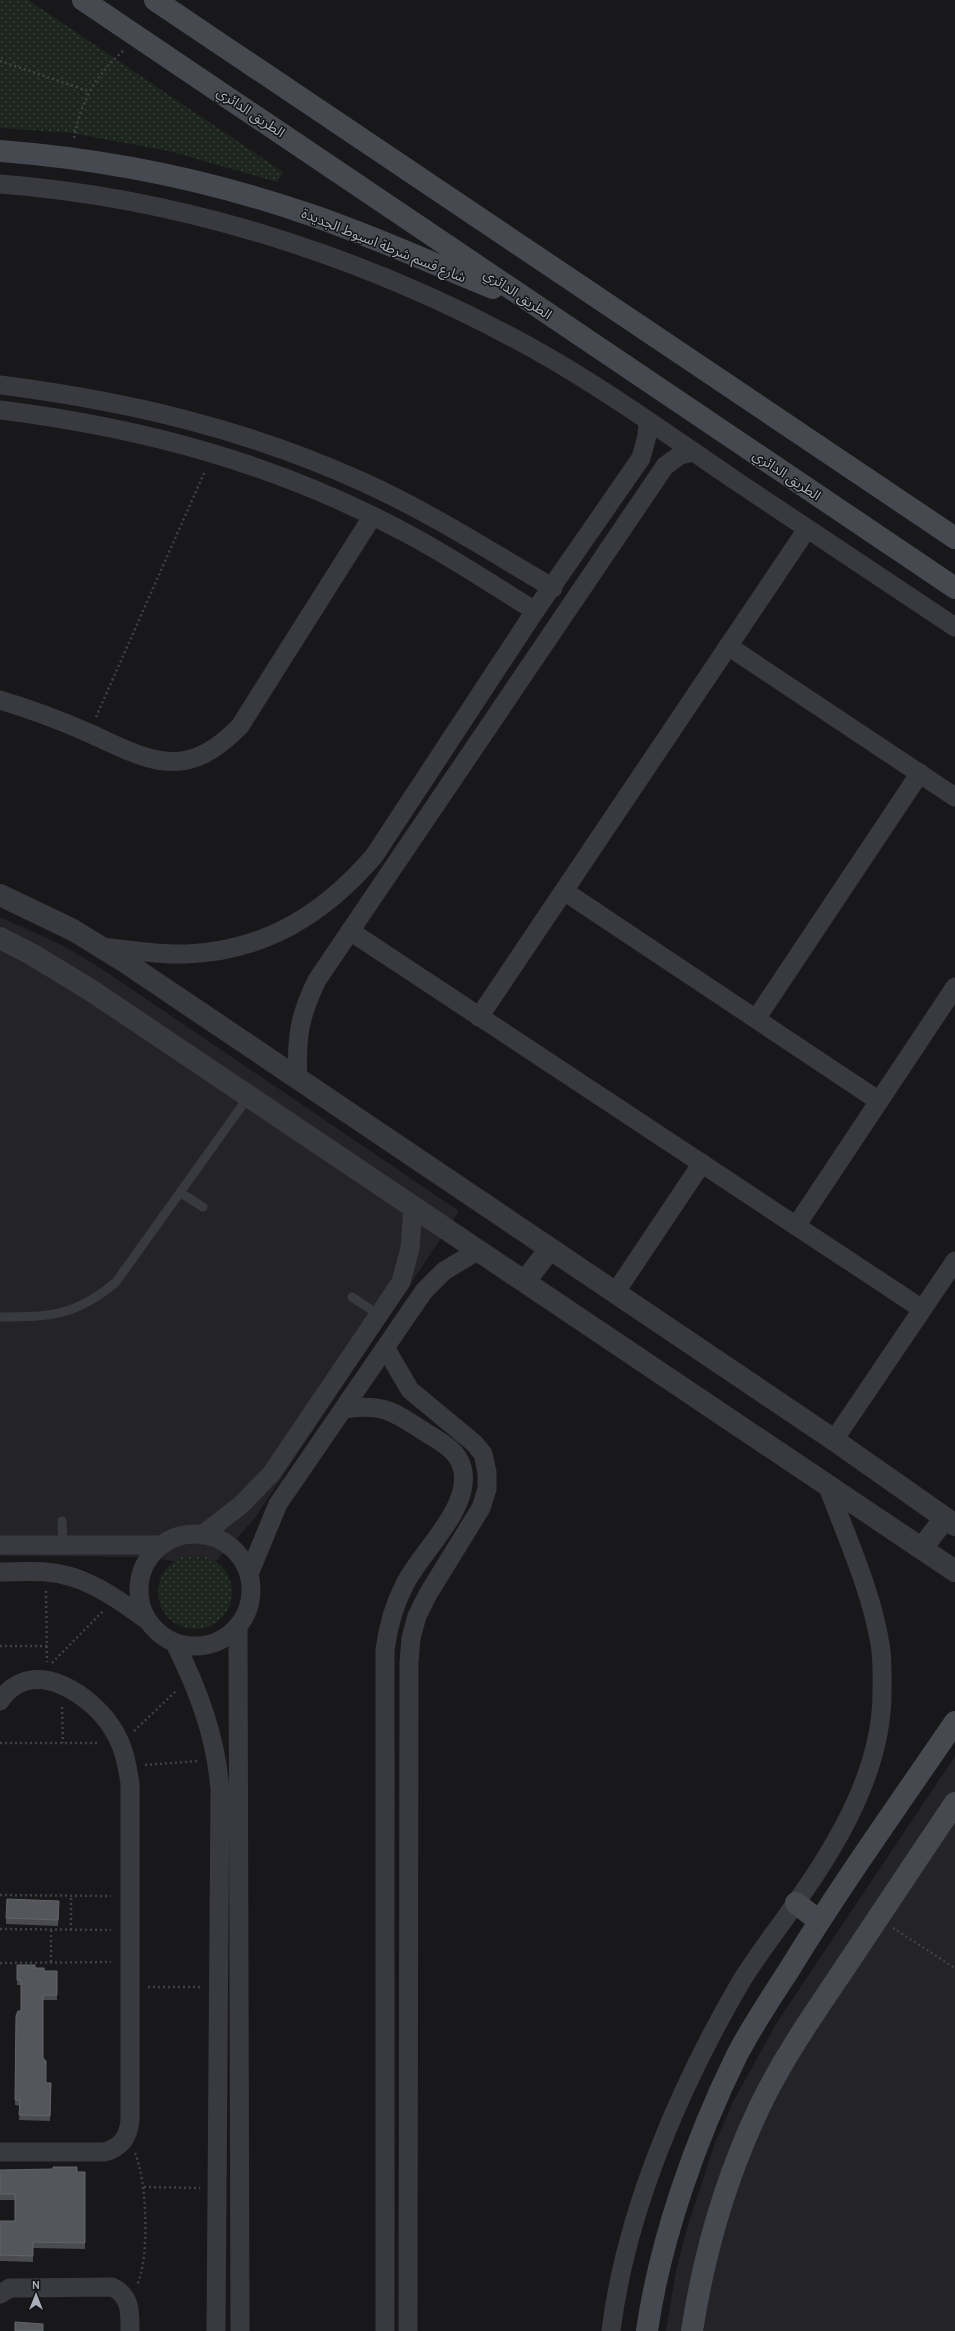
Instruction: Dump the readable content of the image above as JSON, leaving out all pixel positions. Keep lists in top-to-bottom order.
{
  "streets": {
    "main road": ["الطريق الدائري", "شارع قسم شرطة اسيوط الجديدة"]
  },
  "crossings": [
    ["الطريق الدائري", "شارع قسم شرطة اسيوط الجديدة"]
  ],
  "north": "top"
}
